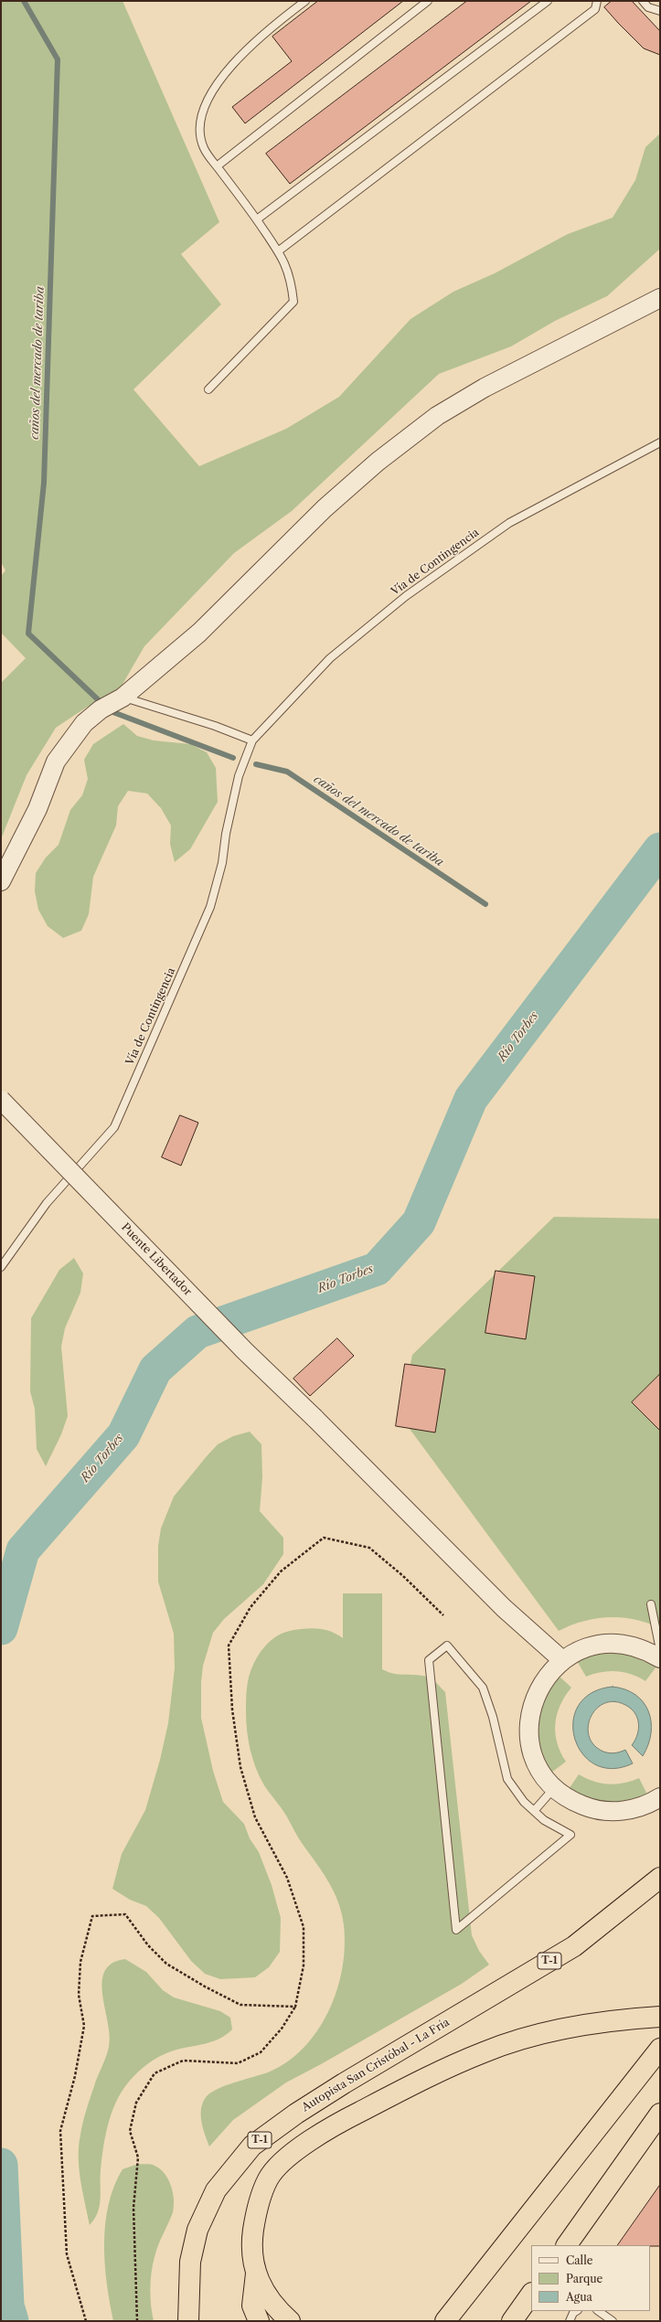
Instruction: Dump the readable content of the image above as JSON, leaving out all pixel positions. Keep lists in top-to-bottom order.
{
  "streets": {
    "highway": ["T-1", "Autopista San Cristóbal - La Fría"],
    "street": ["Puente Libertador"],
    "lane": ["Vía de Contingencia"]
  },
  "water": ["caños del mercado de tariba", "Río Torbes"],
  "legend": ["Calle", "Parque", "Agua"]
}
